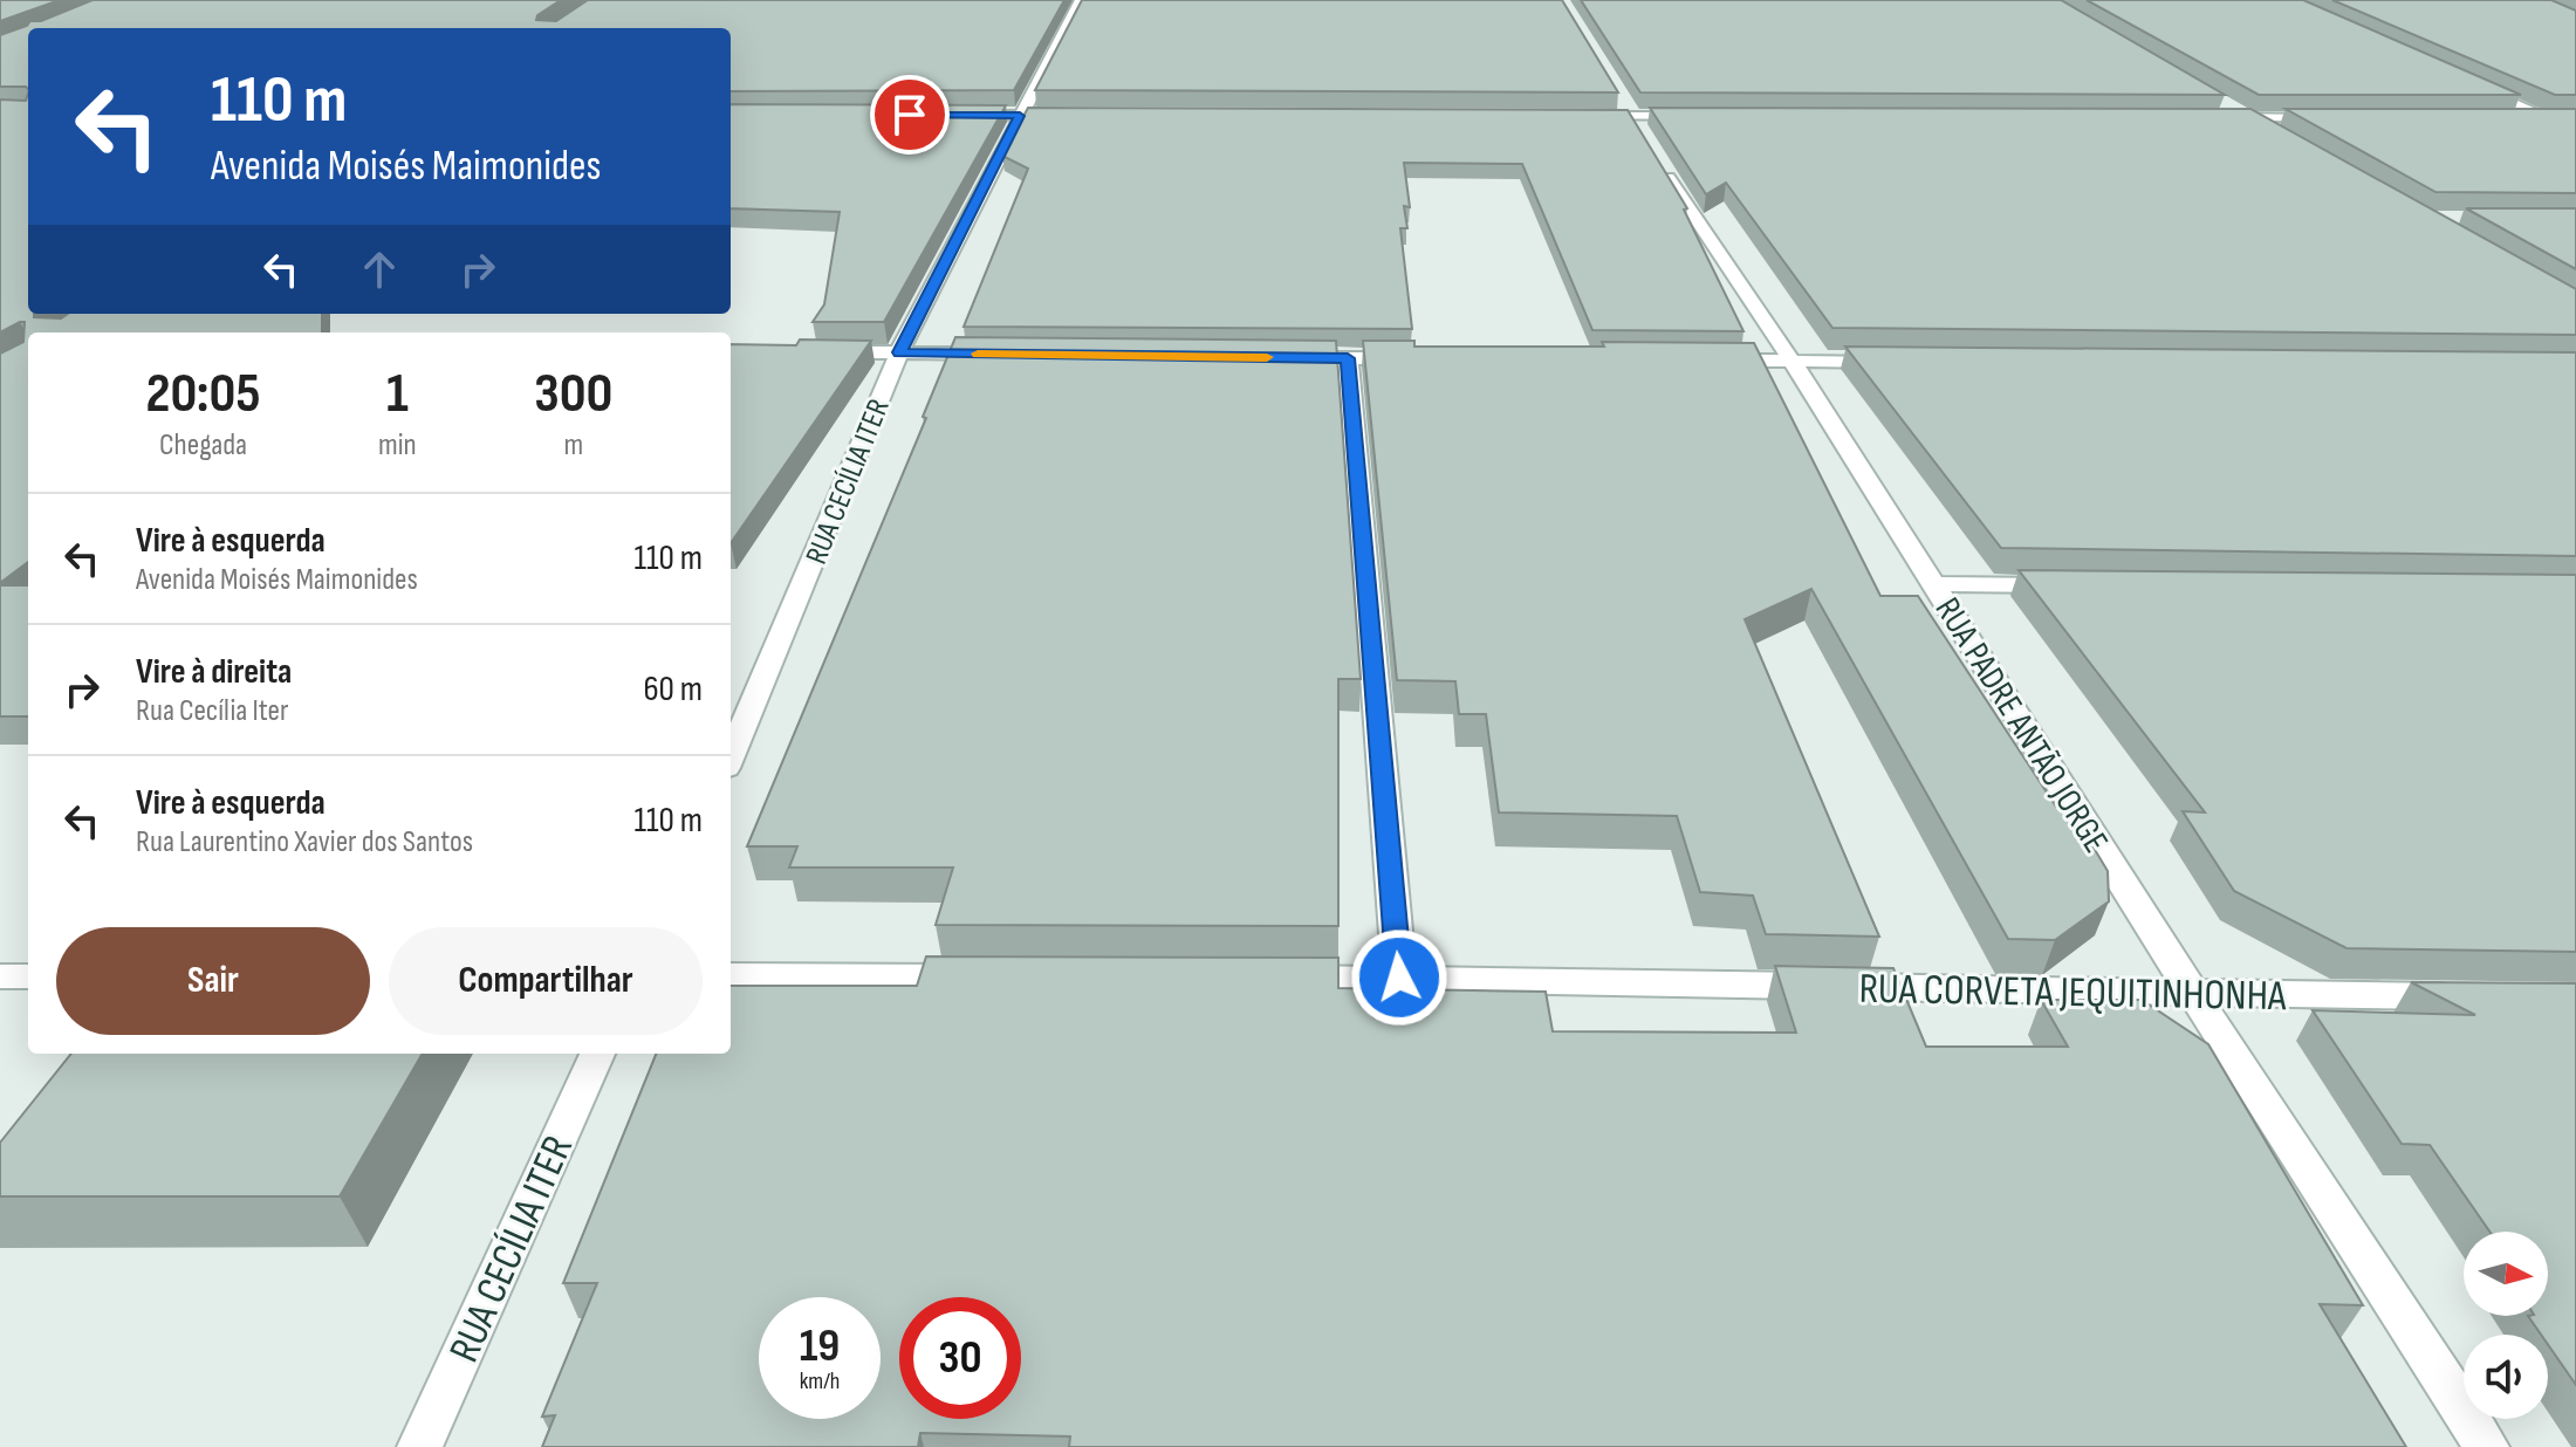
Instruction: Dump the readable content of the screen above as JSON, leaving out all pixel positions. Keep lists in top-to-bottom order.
{
  "streets": {
    "street": ["RUA CECÍLIA ITER", "RUA PADRE ANTÃO JORGE", "RUA CORVETA JEQUITINHONHA"]
  },
  "crossings": [
    ["RUA PADRE ANTÃO JORGE", "RUA CORVETA JEQUITINHONHA"]
  ],
  "north": "right",
  "page": {
    "turn": ["110 m", "Avenida Moisés Maimonides"],
    "eta": [
      "20:05",
      "Chegada",
      "1",
      "min",
      "300",
      "m"
    ],
    "list": [
      {
        "name": "Vire à esquerda",
        "note": "Avenida Moisés Maimonides",
        "value": "110 m"
      },
      {
        "name": "Vire à direita",
        "note": "Rua Cecília Iter",
        "value": "60 m"
      },
      {
        "name": "Vire à esquerda",
        "note": "Rua Laurentino Xavier dos Santos",
        "value": "110 m"
      }
    ],
    "buttons": ["Sair", "Compartilhar"],
    "speed": "19 km/h",
    "limit": "30"
  }
}
